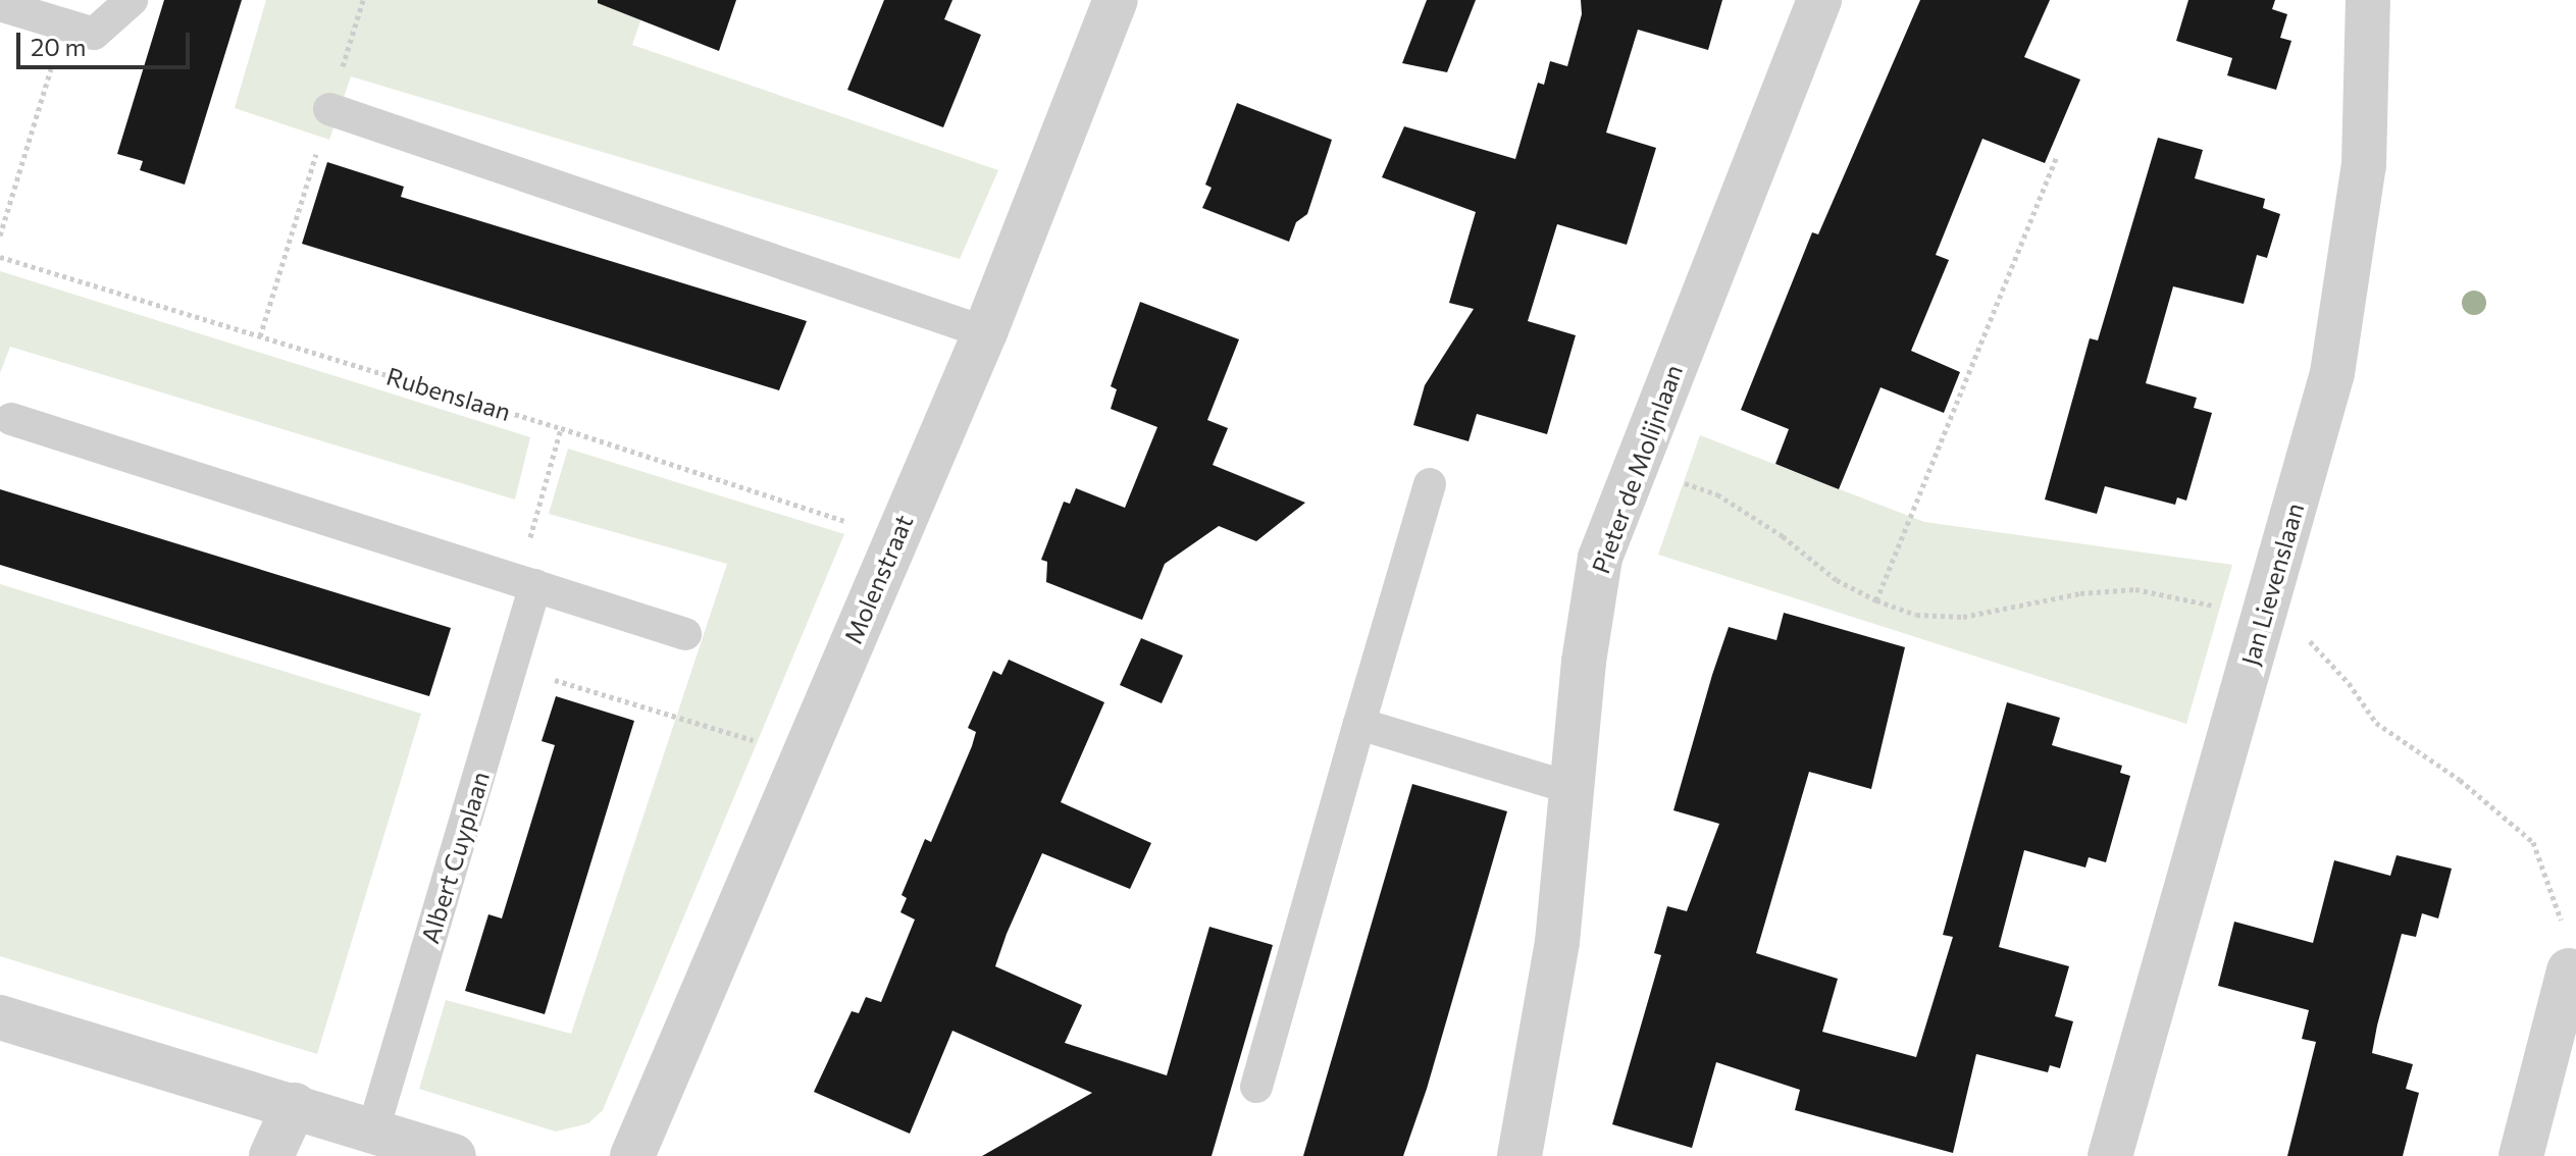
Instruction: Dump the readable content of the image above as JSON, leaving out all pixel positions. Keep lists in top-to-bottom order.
{
  "streets": {
    "street": ["Pieter de Molijnlaan", "Molenstraat", "Jan Lievenslaan"],
    "lane": ["Albert Cuyplaan"],
    "path": ["Rubenslaan"]
  },
  "crossings": [
    ["Rubenslaan", "Molenstraat"]
  ],
  "scale_bar": "20 m"
}
